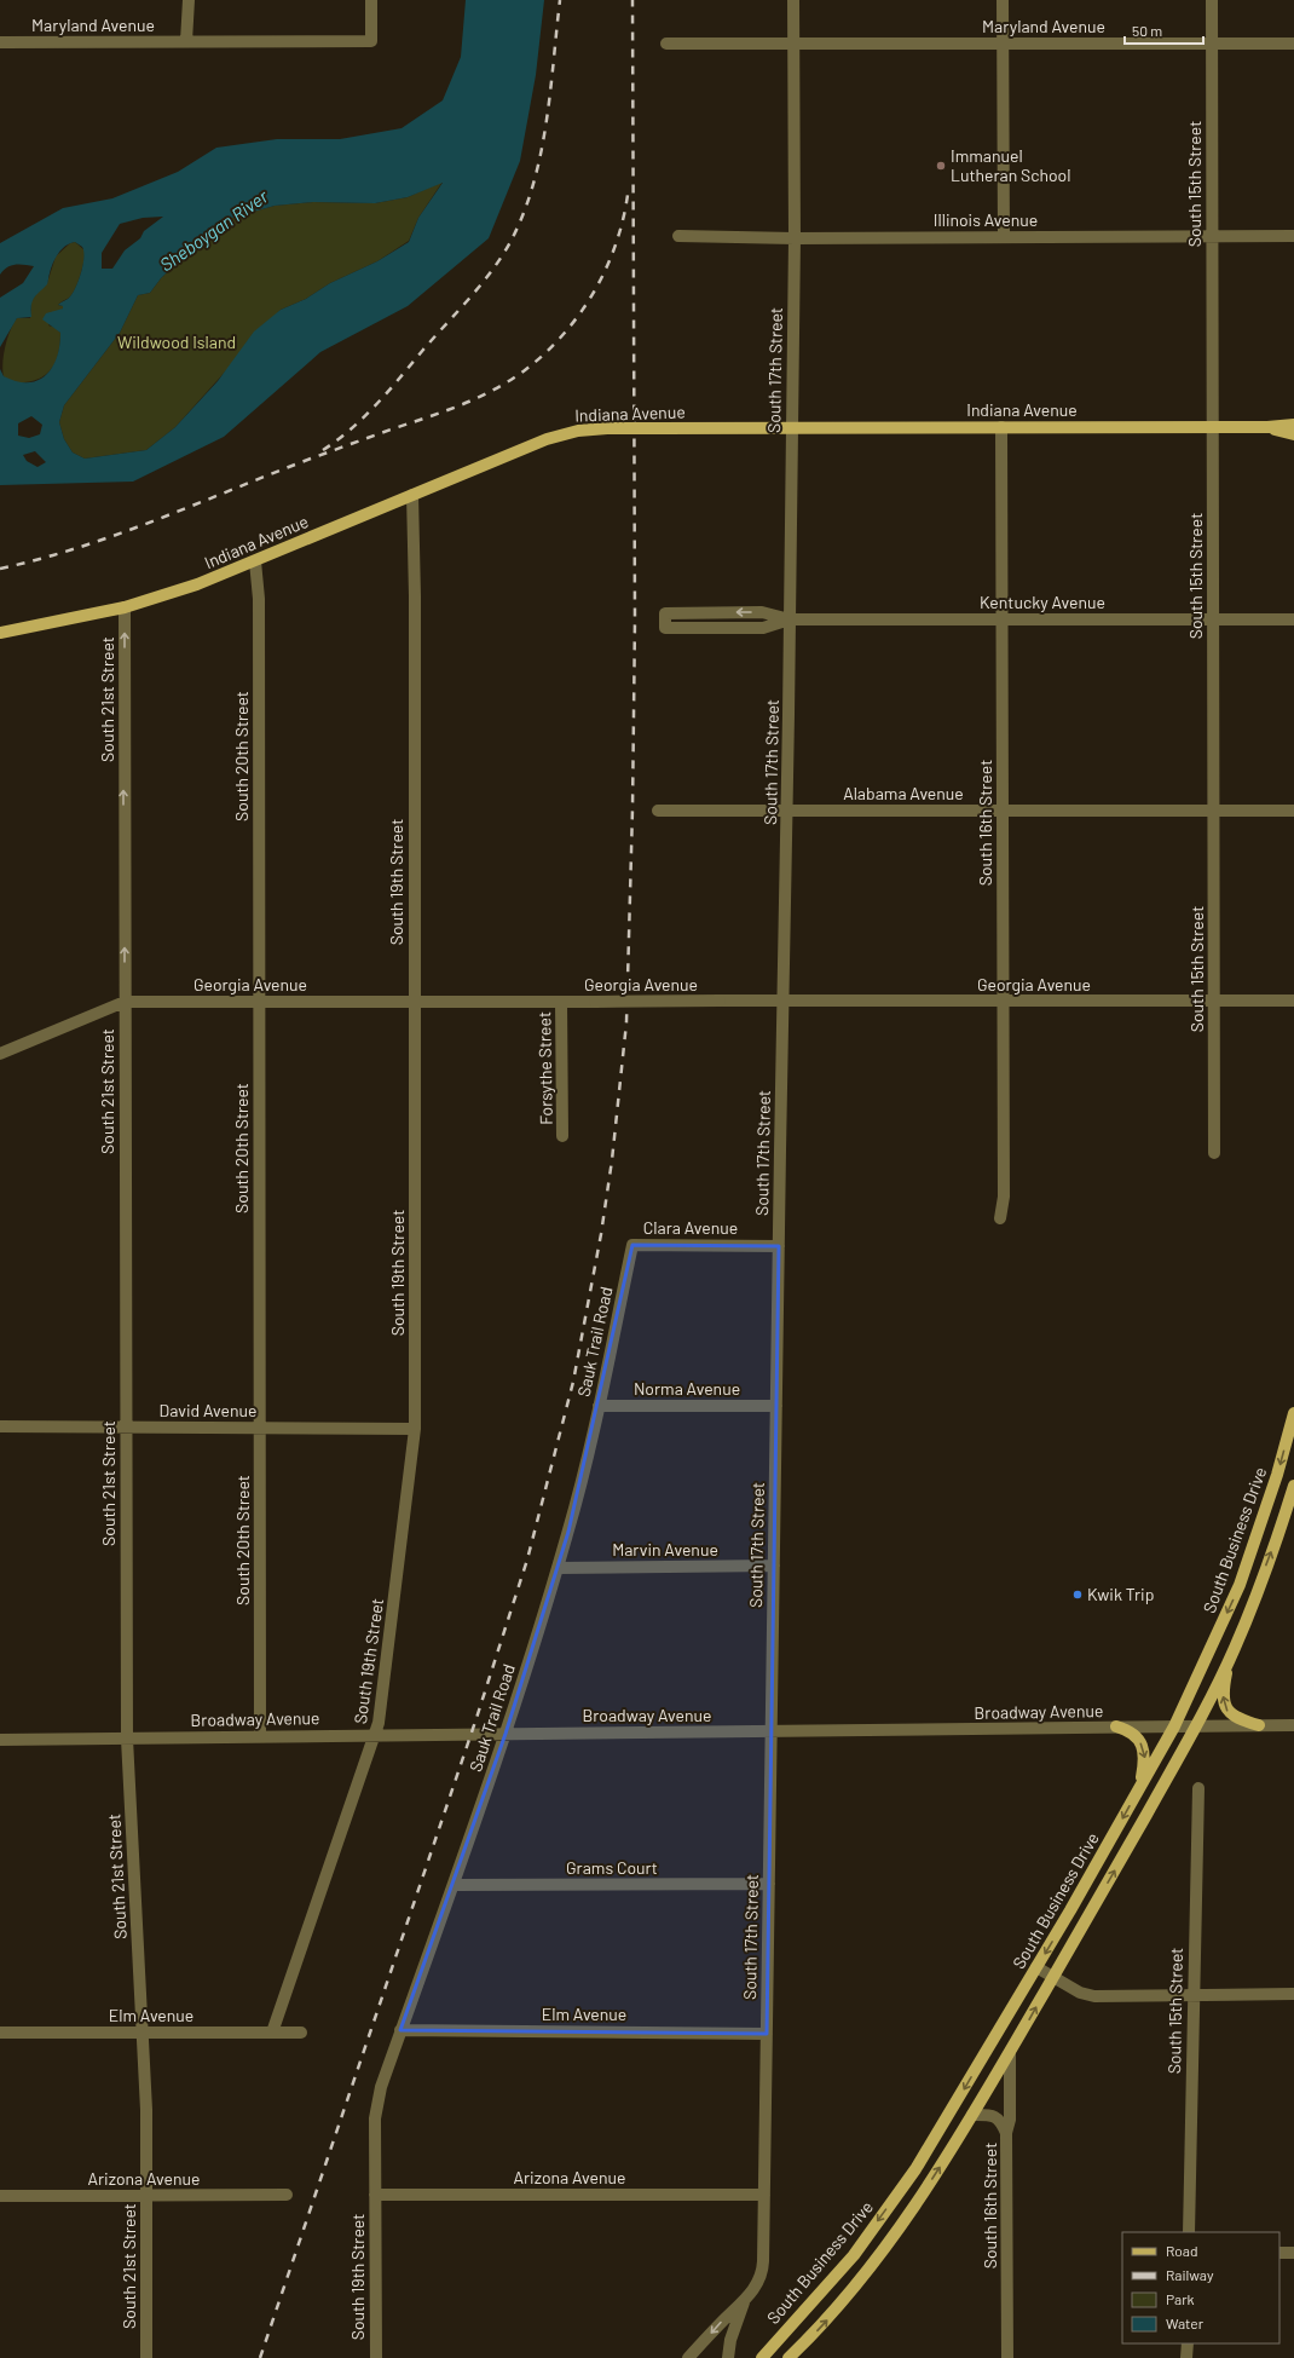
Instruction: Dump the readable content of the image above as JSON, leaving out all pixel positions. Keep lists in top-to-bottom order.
{
  "streets": {
    "main road": ["Indiana Avenue", "South Business Drive"],
    "street": [
      "Maryland Avenue",
      "South 15th Street",
      "Illinois Avenue",
      "South 17th Street",
      "Kentucky Avenue",
      "South 21st Street",
      "South 20th Street",
      "Alabama Avenue",
      "South 16th Street",
      "South 19th Street",
      "Georgia Avenue",
      "Forsythe Street",
      "Clara Avenue",
      "Sauk Trail Road",
      "Norma Avenue",
      "David Avenue",
      "Marvin Avenue",
      "Broadway Avenue",
      "Grams Court",
      "Elm Avenue",
      "Arizona Avenue"
    ]
  },
  "crossings": [
    ["Maryland Avenue", "South 15th Street"],
    ["Maryland Avenue", "South 17th Street"],
    ["South 15th Street", "Illinois Avenue"],
    ["South 15th Street", "Indiana Avenue"],
    ["South 15th Street", "Kentucky Avenue"],
    ["South 15th Street", "Alabama Avenue"],
    ["South 15th Street", "Georgia Avenue"],
    ["Illinois Avenue", "South 17th Street"],
    ["South 17th Street", "Indiana Avenue"],
    ["South 17th Street", "Kentucky Avenue"],
    ["South 17th Street", "Alabama Avenue"],
    ["South 17th Street", "Georgia Avenue"],
    ["South 17th Street", "Clara Avenue"],
    ["South 17th Street", "Norma Avenue"],
    ["South 17th Street", "Marvin Avenue"],
    ["South 17th Street", "Broadway Avenue"],
    ["South 17th Street", "Grams Court"],
    ["South 17th Street", "Elm Avenue"],
    ["South 17th Street", "Arizona Avenue"],
    ["Indiana Avenue", "South 21st Street"],
    ["Indiana Avenue", "South 20th Street"],
    ["Indiana Avenue", "South 16th Street"],
    ["Indiana Avenue", "South 19th Street"],
    ["Kentucky Avenue", "South 16th Street"],
    ["South 21st Street", "Georgia Avenue"],
    ["South 21st Street", "David Avenue"],
    ["South 21st Street", "Broadway Avenue"],
    ["South 21st Street", "Elm Avenue"],
    ["South 21st Street", "Arizona Avenue"],
    ["South 20th Street", "Georgia Avenue"],
    ["South 20th Street", "David Avenue"],
    ["South 20th Street", "Broadway Avenue"],
    ["Alabama Avenue", "South 16th Street"],
    ["South 16th Street", "Georgia Avenue"],
    ["South 16th Street", "South Business Drive"],
    ["South 19th Street", "Georgia Avenue"],
    ["South 19th Street", "Sauk Trail Road"],
    ["South 19th Street", "David Avenue"],
    ["South 19th Street", "Broadway Avenue"],
    ["South 19th Street", "Elm Avenue"],
    ["South 19th Street", "Arizona Avenue"],
    ["Georgia Avenue", "Forsythe Street"],
    ["Clara Avenue", "Sauk Trail Road"],
    ["Sauk Trail Road", "Norma Avenue"],
    ["Sauk Trail Road", "Marvin Avenue"],
    ["Sauk Trail Road", "Broadway Avenue"],
    ["Sauk Trail Road", "Grams Court"],
    ["Sauk Trail Road", "Elm Avenue"],
    ["Sauk Trail Road", "Arizona Avenue"],
    ["South Business Drive", "Broadway Avenue"]
  ],
  "water": ["Sheboygan River"],
  "parks": ["Wildwood Island"],
  "places": ["Immanuel Lutheran School", "Kwik Trip"],
  "legend": [
    "Road",
    "Railway",
    "Park",
    "Water"
  ],
  "scale_bar": "50 m"
}
